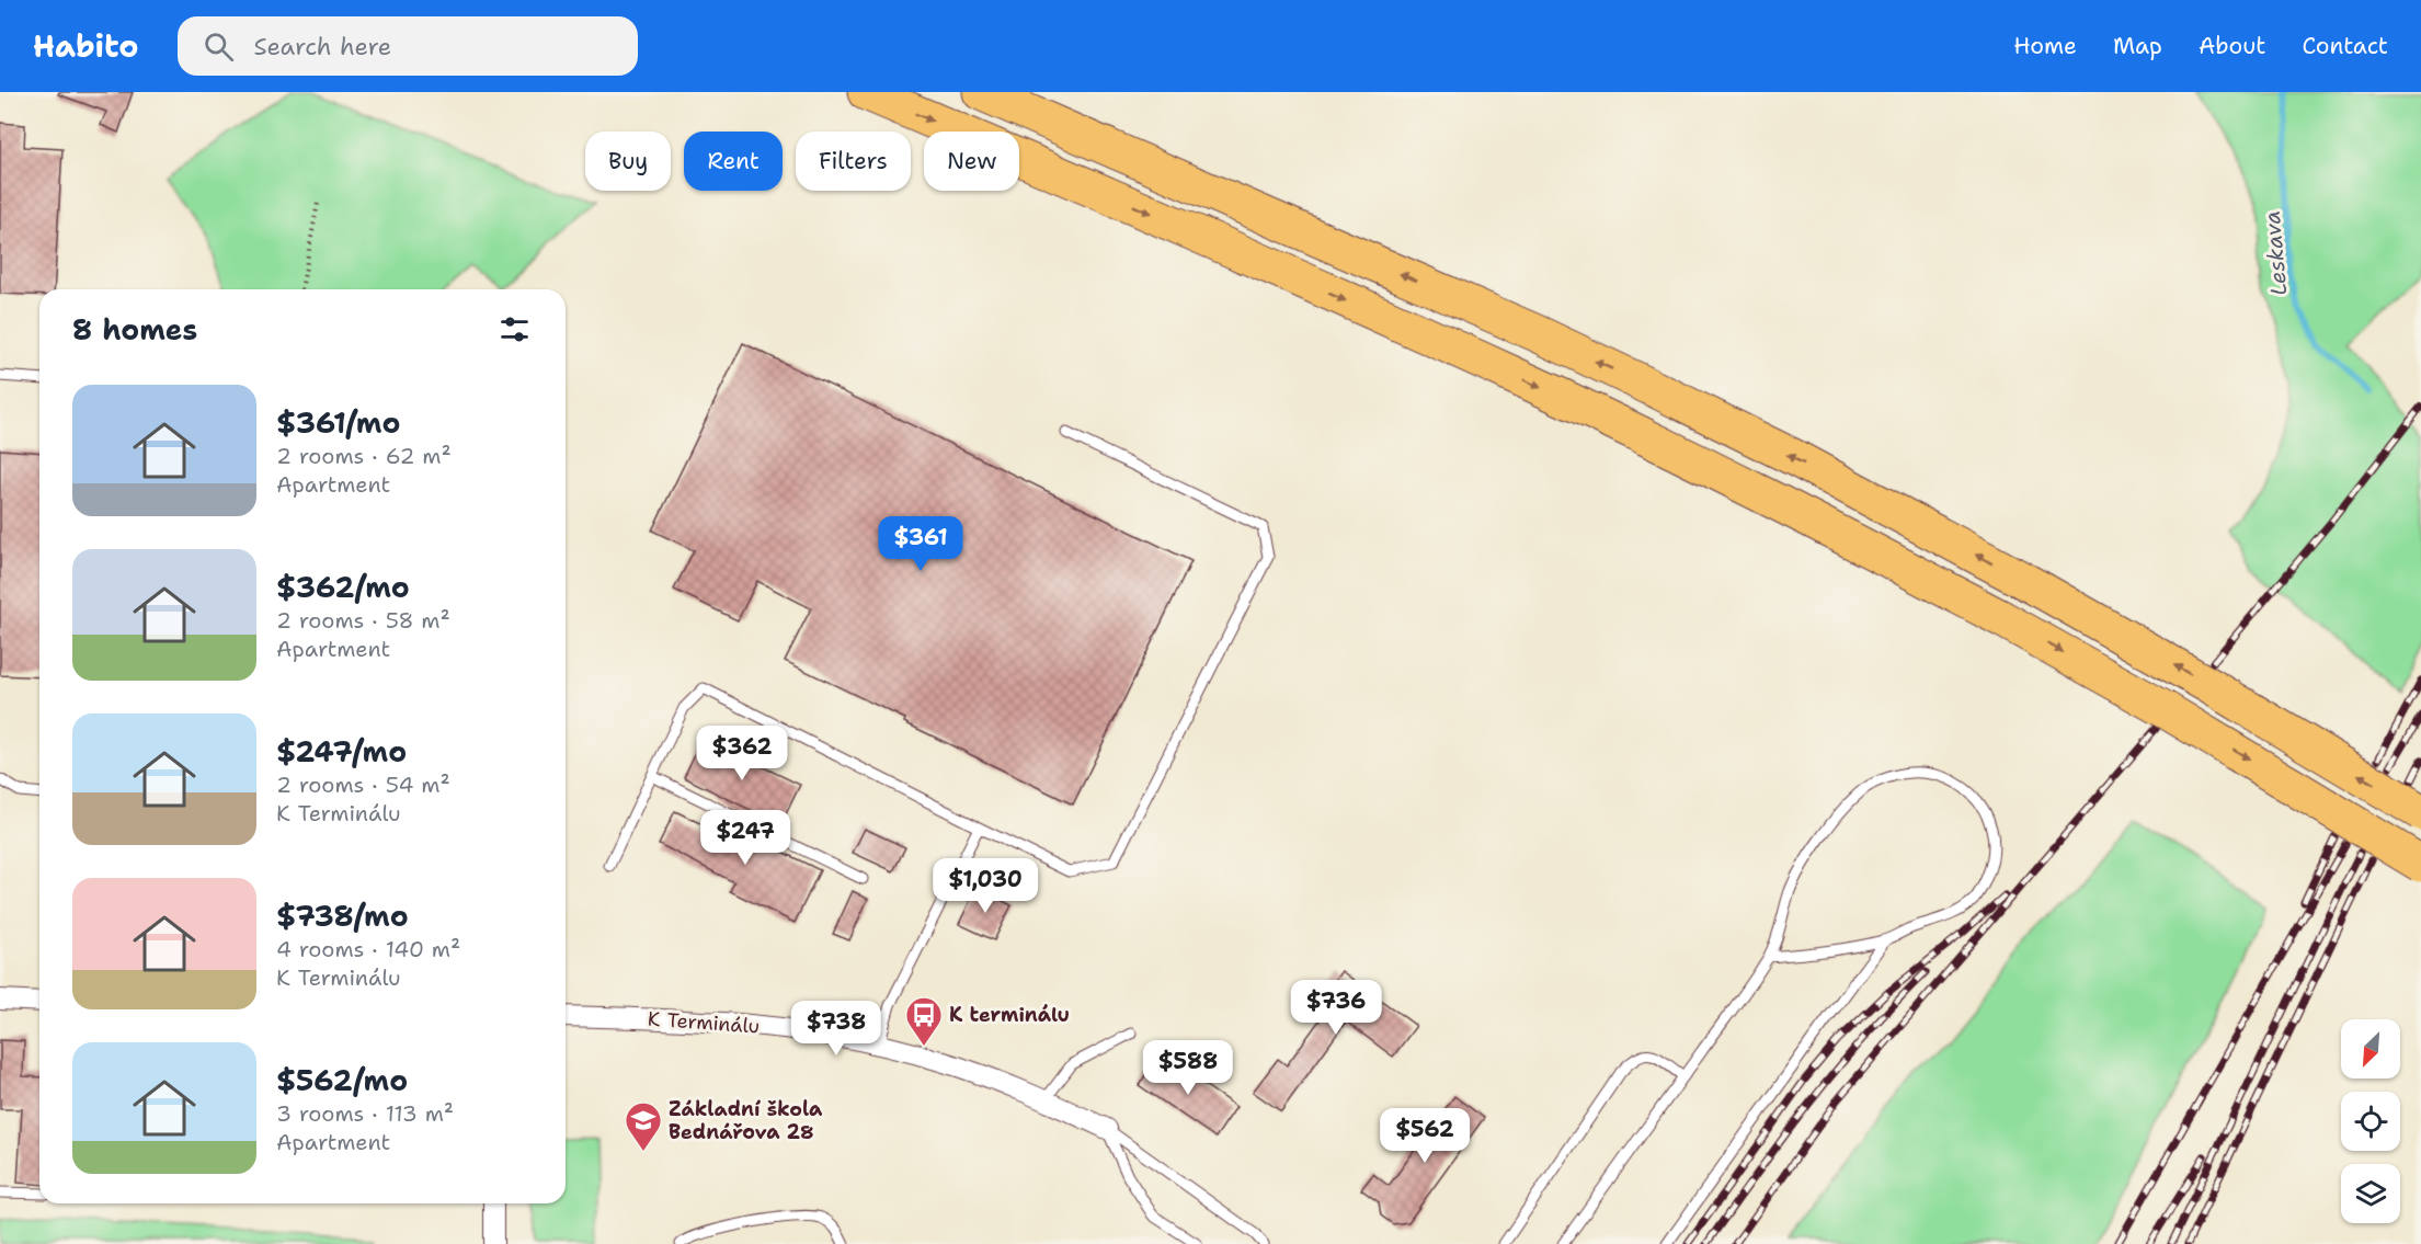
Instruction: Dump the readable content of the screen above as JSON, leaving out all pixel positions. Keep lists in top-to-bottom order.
{
  "streets": {
    "street": ["K Terminálu"]
  },
  "water": ["Leskava"],
  "places": {
    "bus stop": ["K terminálu"],
    "school or university": ["Základní škola Bednářova 28"]
  },
  "north": "bottom left",
  "page": {
    "header": "Habito",
    "search": "Search here",
    "nav": [
      "Home",
      "Map",
      "About",
      "Contact"
    ],
    "chip": [
      "Buy",
      "Rent",
      "Filters",
      "New"
    ],
    "heading": "8 homes",
    "list": [
      {
        "name": "$361/mo",
        "note": "2 rooms · 62 m² · Apartment"
      },
      {
        "name": "$362/mo",
        "note": "2 rooms · 58 m² · Apartment"
      },
      {
        "name": "$247/mo",
        "note": "2 rooms · 54 m² · K Terminálu"
      },
      {
        "name": "$738/mo",
        "note": "4 rooms · 140 m² · K Terminálu"
      },
      {
        "name": "$562/mo",
        "note": "3 rooms · 113 m² · Apartment"
      }
    ],
    "price": [
      "$361",
      "$362",
      "$247",
      "$1,030",
      "$736",
      "$738",
      "$588",
      "$562"
    ]
  }
}
